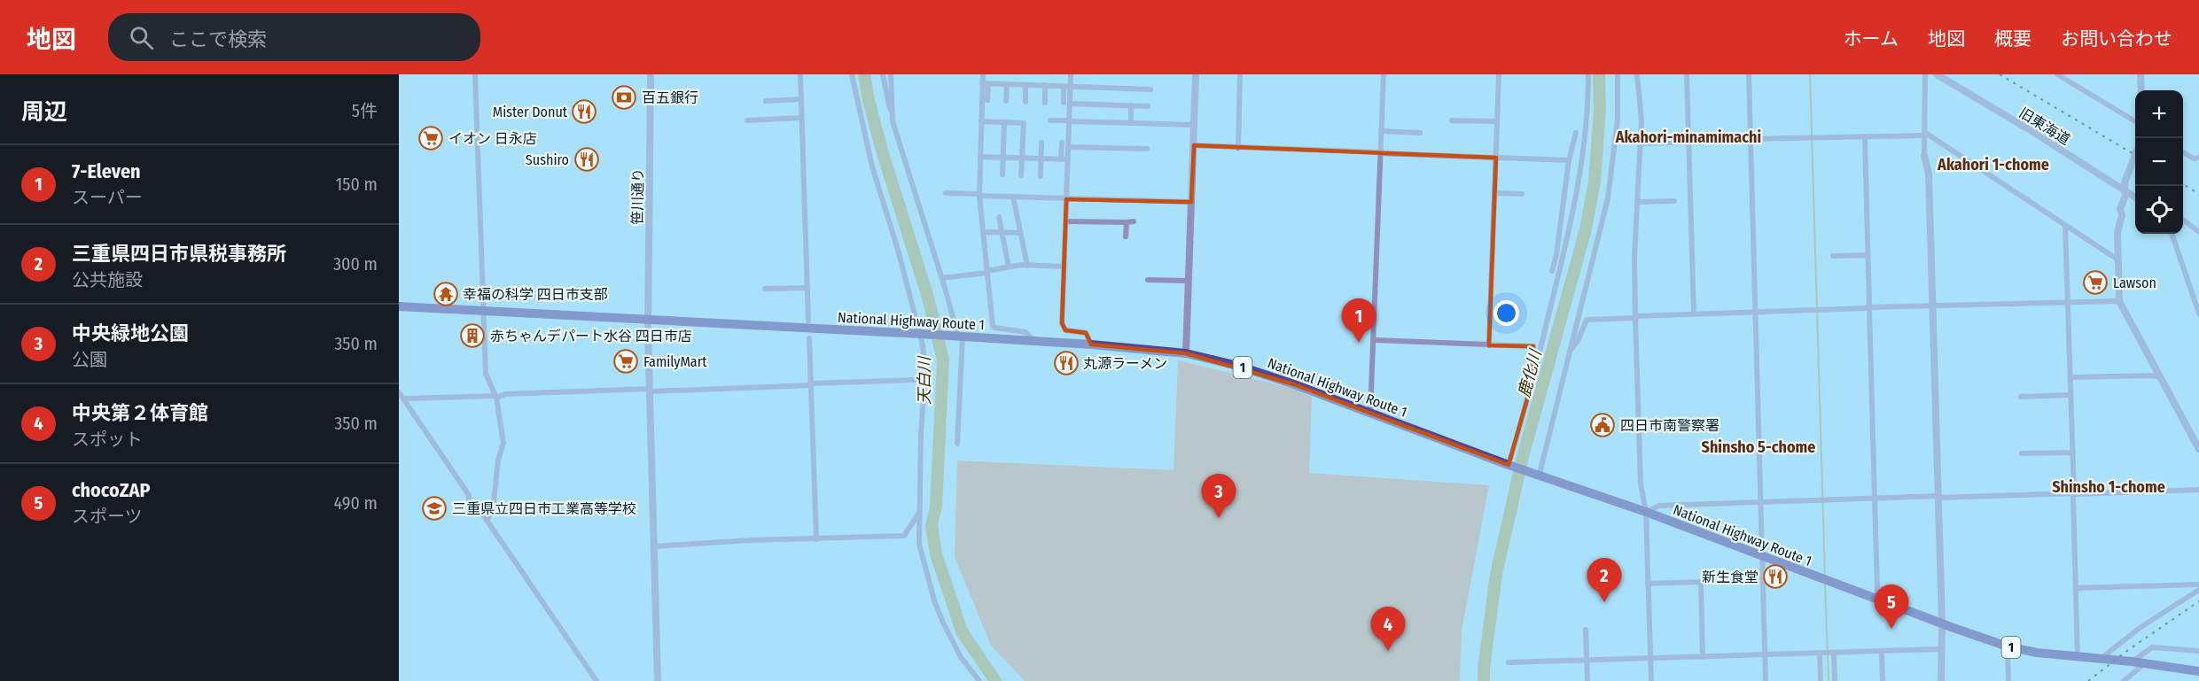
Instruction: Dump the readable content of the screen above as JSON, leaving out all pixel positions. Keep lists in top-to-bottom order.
{
  "streets": {
    "highway": ["National Highway Route 1", "1"],
    "street": ["旧東海道", "笹川通り"]
  },
  "crossings": [
    ["笹川通り", "National Highway Route 1"]
  ],
  "districts": [
    "Akahori-minamimachi",
    "Akahori 1-chome",
    "Shinsho 5-chome",
    "Shinsho 1-chome"
  ],
  "water": ["鹿化川", "天白川"],
  "places": {
    "bank": ["百五銀行"],
    "restaurant": [
      "Mister Donut",
      "Sushiro",
      "丸源ラーメン",
      "新生食堂"
    ],
    "supermarket": ["イオン 日永店", "Lawson", "FamilyMart"],
    "temple": ["幸福の科学 四日市支部"],
    "building": ["赤ちゃんデパート水谷 四日市店"],
    "public building": ["四日市南警察署"],
    "school or university": ["三重県立四日市工業高等学校"]
  },
  "page": {
    "header": "地図",
    "search": "ここで検索",
    "nav": [
      "ホーム",
      "地図",
      "概要",
      "お問い合わせ"
    ],
    "heading": ["周辺", "5件"],
    "map_buttons": ["+", "−"],
    "list": [
      {
        "mark": "1",
        "name": "7-Eleven",
        "note": "スーパー",
        "value": "150 m"
      },
      {
        "mark": "2",
        "name": "三重県四日市県税事務所",
        "note": "公共施設",
        "value": "300 m"
      },
      {
        "mark": "3",
        "name": "中央緑地公園",
        "note": "公園",
        "value": "350 m"
      },
      {
        "mark": "4",
        "name": "中央第２体育館",
        "note": "スポット",
        "value": "350 m"
      },
      {
        "mark": "5",
        "name": "chocoZAP",
        "note": "スポーツ",
        "value": "490 m"
      }
    ],
    "pins": [
      "1",
      "3",
      "2",
      "5",
      "4"
    ]
  }
}
